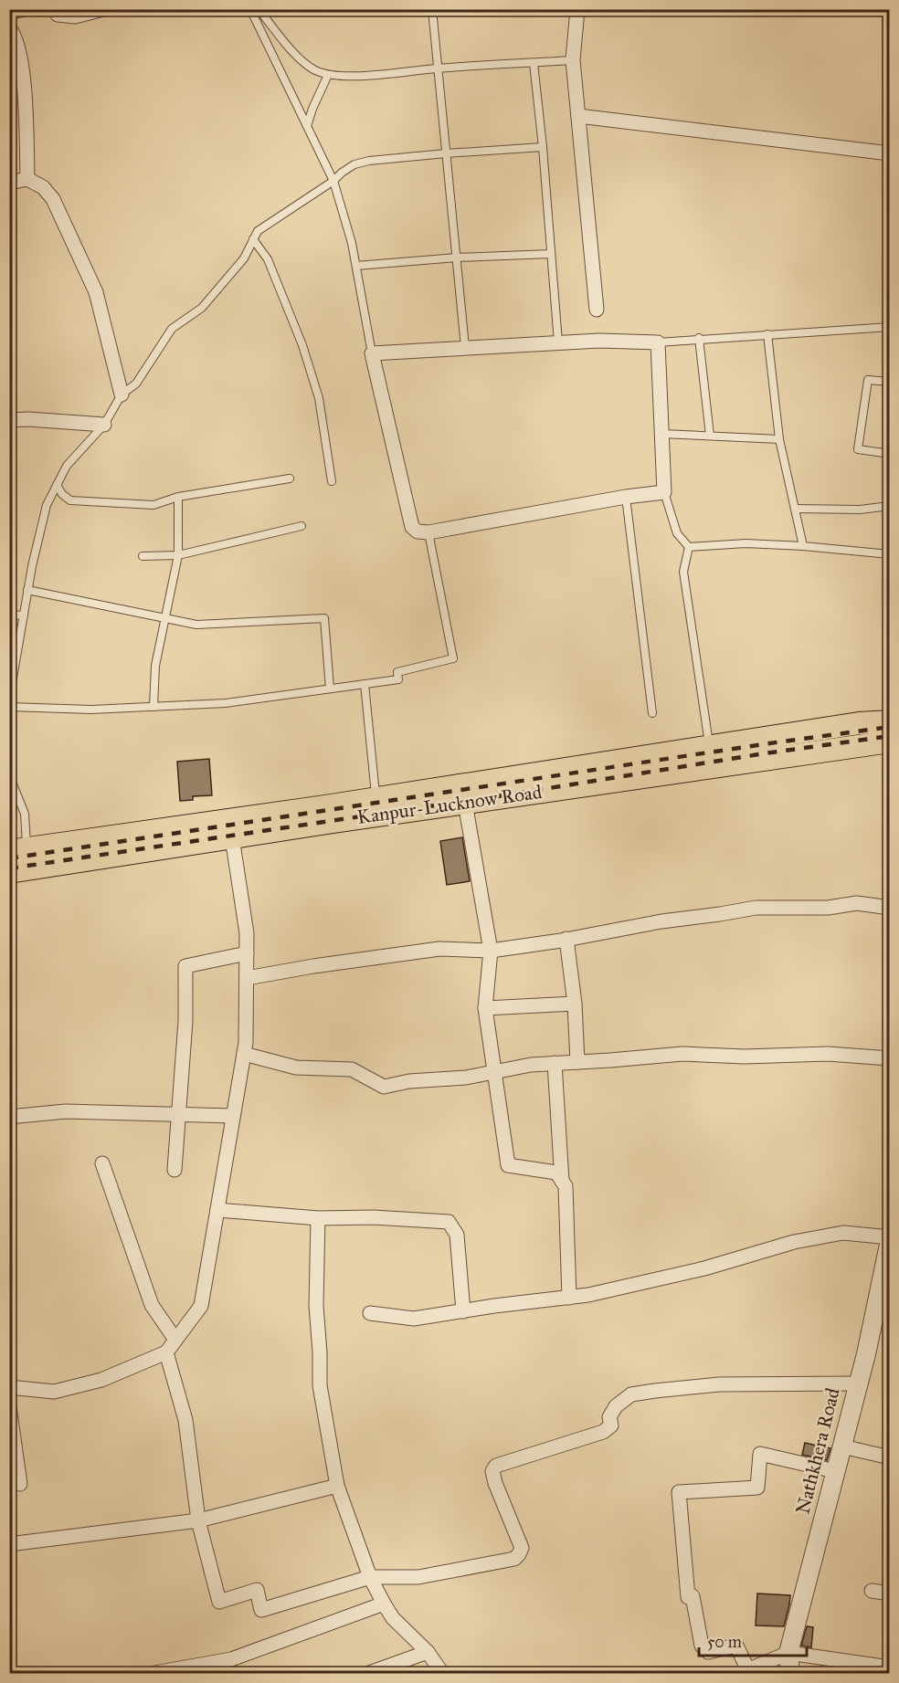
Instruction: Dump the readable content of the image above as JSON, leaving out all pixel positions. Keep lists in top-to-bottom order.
{
  "streets": {
    "main road": ["Kanpur-Lucknow Road"],
    "street": ["Nathkhera Road"]
  },
  "scale_bar": "50 m"
}
